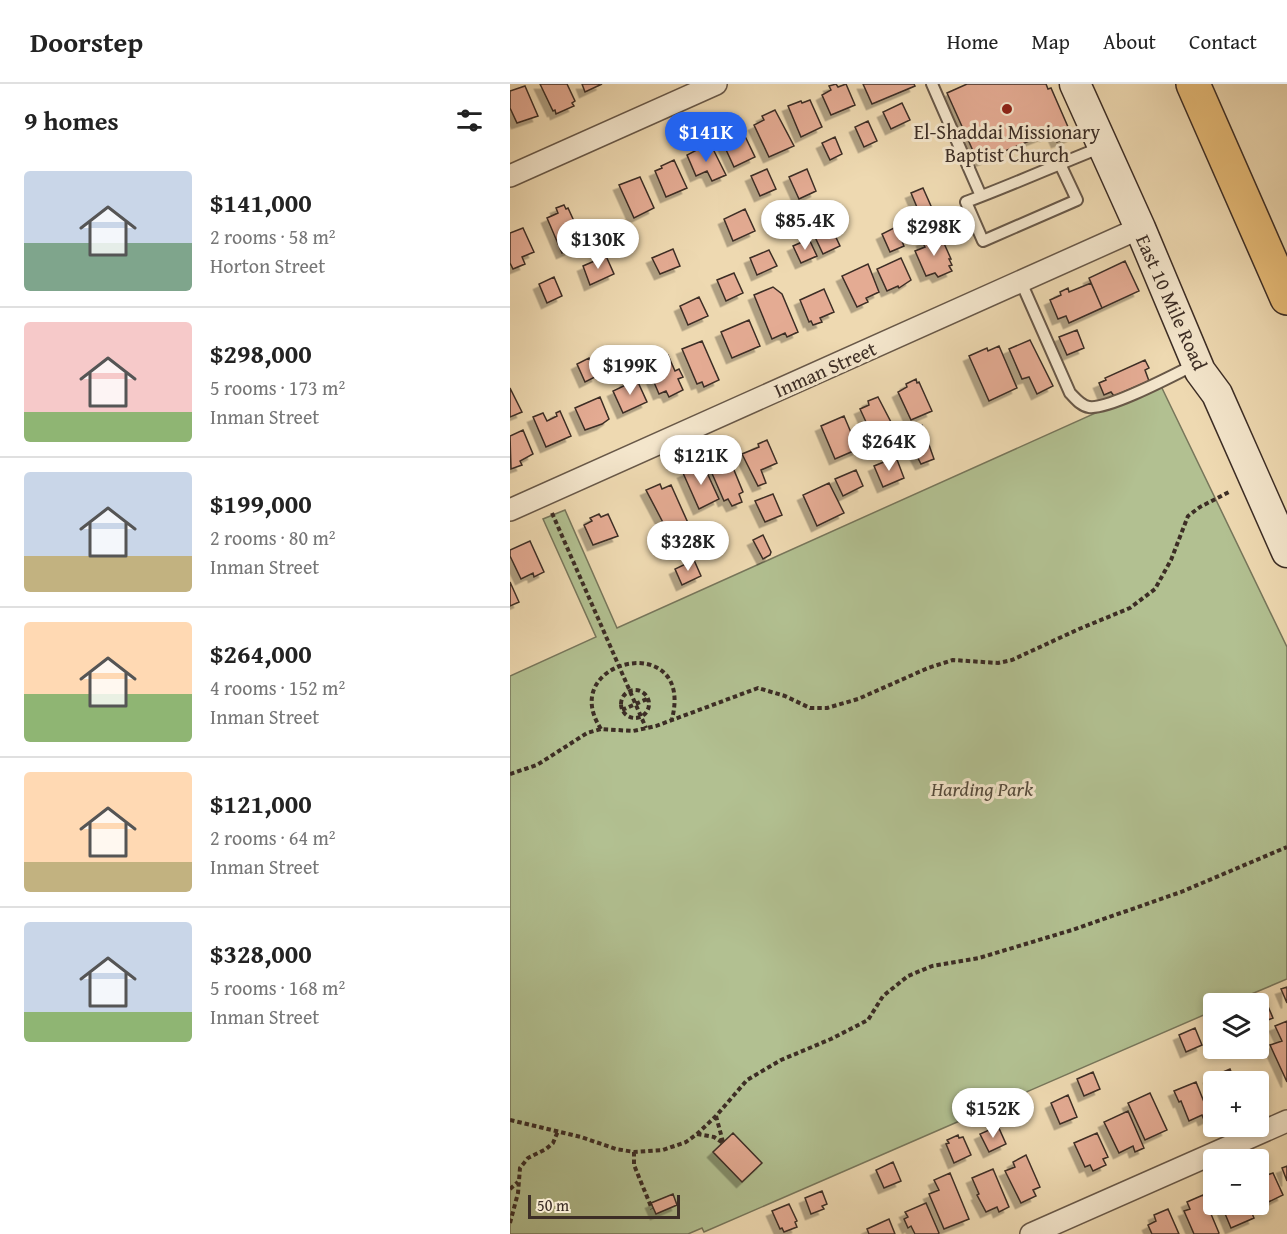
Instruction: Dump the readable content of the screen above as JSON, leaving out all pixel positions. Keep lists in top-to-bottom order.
{
  "streets": {
    "main road": ["East 10 Mile Road"],
    "street": ["Inman Street"]
  },
  "crossings": [
    ["East 10 Mile Road", "Inman Street"]
  ],
  "parks": ["Harding Park"],
  "places": ["El-Shaddai Missionary Baptist Church"],
  "scale_bar": "50 m",
  "page": {
    "header": "Doorstep",
    "nav": [
      "Home",
      "Map",
      "About",
      "Contact"
    ],
    "heading": "9 homes",
    "price": [
      "$141K",
      "$85.4K",
      "$298K",
      "$130K",
      "$199K",
      "$264K",
      "$121K",
      "$328K",
      "$152K"
    ],
    "list": [
      {
        "name": "$141,000",
        "note": "2 rooms · 58 m² · Horton Street"
      },
      {
        "name": "$298,000",
        "note": "5 rooms · 173 m² · Inman Street"
      },
      {
        "name": "$199,000",
        "note": "2 rooms · 80 m² · Inman Street"
      },
      {
        "name": "$264,000",
        "note": "4 rooms · 152 m² · Inman Street"
      },
      {
        "name": "$121,000",
        "note": "2 rooms · 64 m² · Inman Street"
      },
      {
        "name": "$328,000",
        "note": "5 rooms · 168 m² · Inman Street"
      }
    ],
    "map_buttons": ["+", "−"],
    "scale": "50 m"
  }
}
